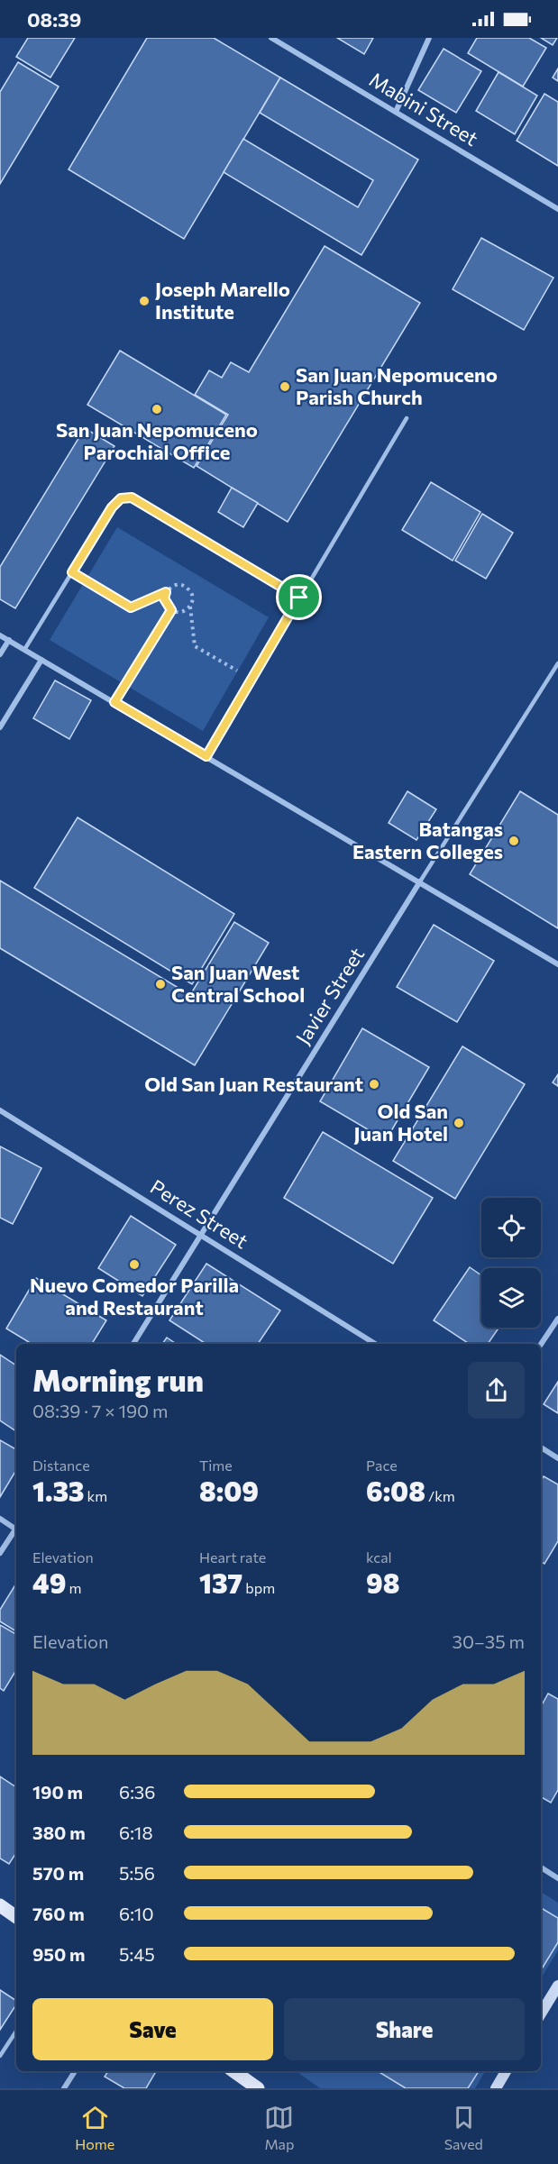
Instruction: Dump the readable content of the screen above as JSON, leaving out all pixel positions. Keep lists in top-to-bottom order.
{
  "streets": {
    "street": ["Mabini Street", "Javier Street", "Perez Street"]
  },
  "crossings": [
    ["Javier Street", "Perez Street"]
  ],
  "places": [
    "Joseph Marello Institute",
    "San Juan Nepomuceno Parish Church",
    "San Juan Nepomuceno Parochial Office",
    "Batangas Eastern Colleges",
    "San Juan West Central School",
    "Old San Juan Restaurant",
    "Old San Juan Hotel",
    "Nuevo Comedor Parilla and Restaurant"
  ],
  "page": {
    "status": "08:39",
    "heading": ["Morning run", "08:39 · 7 × 190 m"],
    "stats": [
      ["Distance", "1.33 km"],
      ["Time", "8:09"],
      ["Pace", "6:08 /km"],
      ["Elevation", "49 m"],
      ["Heart rate", "137 bpm"],
      ["kcal", "98"]
    ],
    "chart": ["Elevation", "30–35 m"],
    "list": [
      {
        "name": "190 m",
        "note": "6:36"
      },
      {
        "name": "380 m",
        "note": "6:18"
      },
      {
        "name": "570 m",
        "note": "5:56"
      },
      {
        "name": "760 m",
        "note": "6:10"
      },
      {
        "name": "950 m",
        "note": "5:45"
      }
    ],
    "buttons": ["Save", "Share"],
    "tabs": ["Home", "Map", "Saved"]
  }
}
